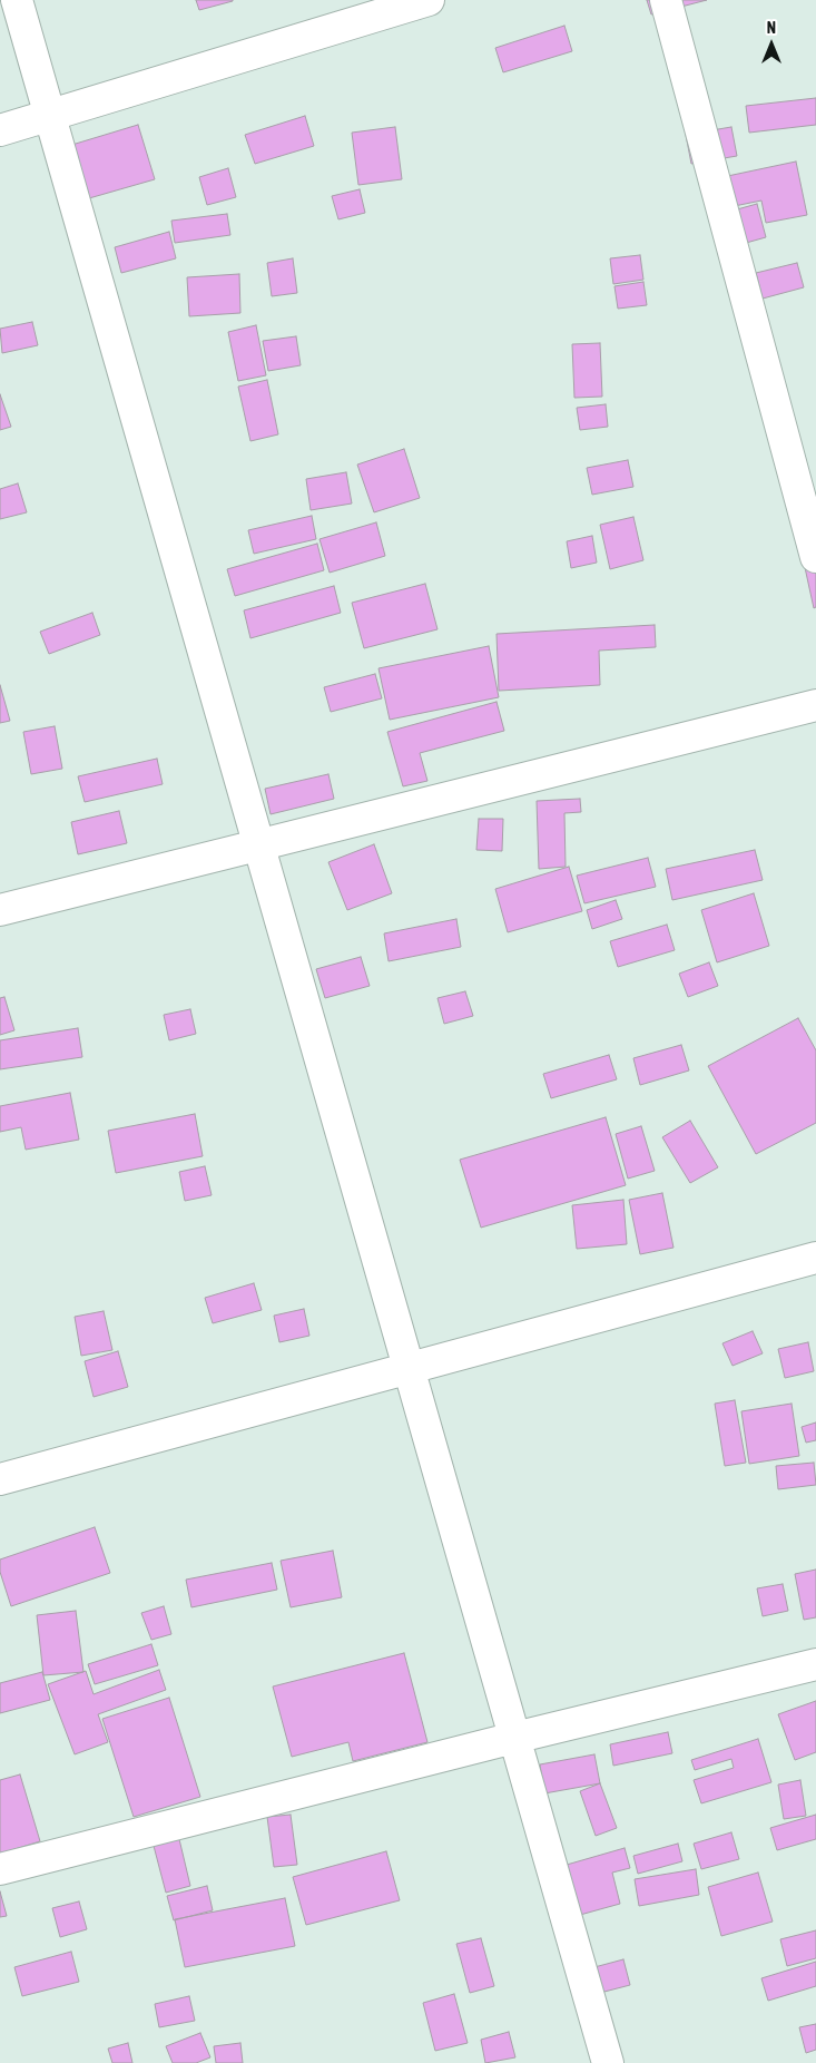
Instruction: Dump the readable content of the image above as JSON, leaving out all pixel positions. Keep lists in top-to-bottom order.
{
  "north": "top"
}
